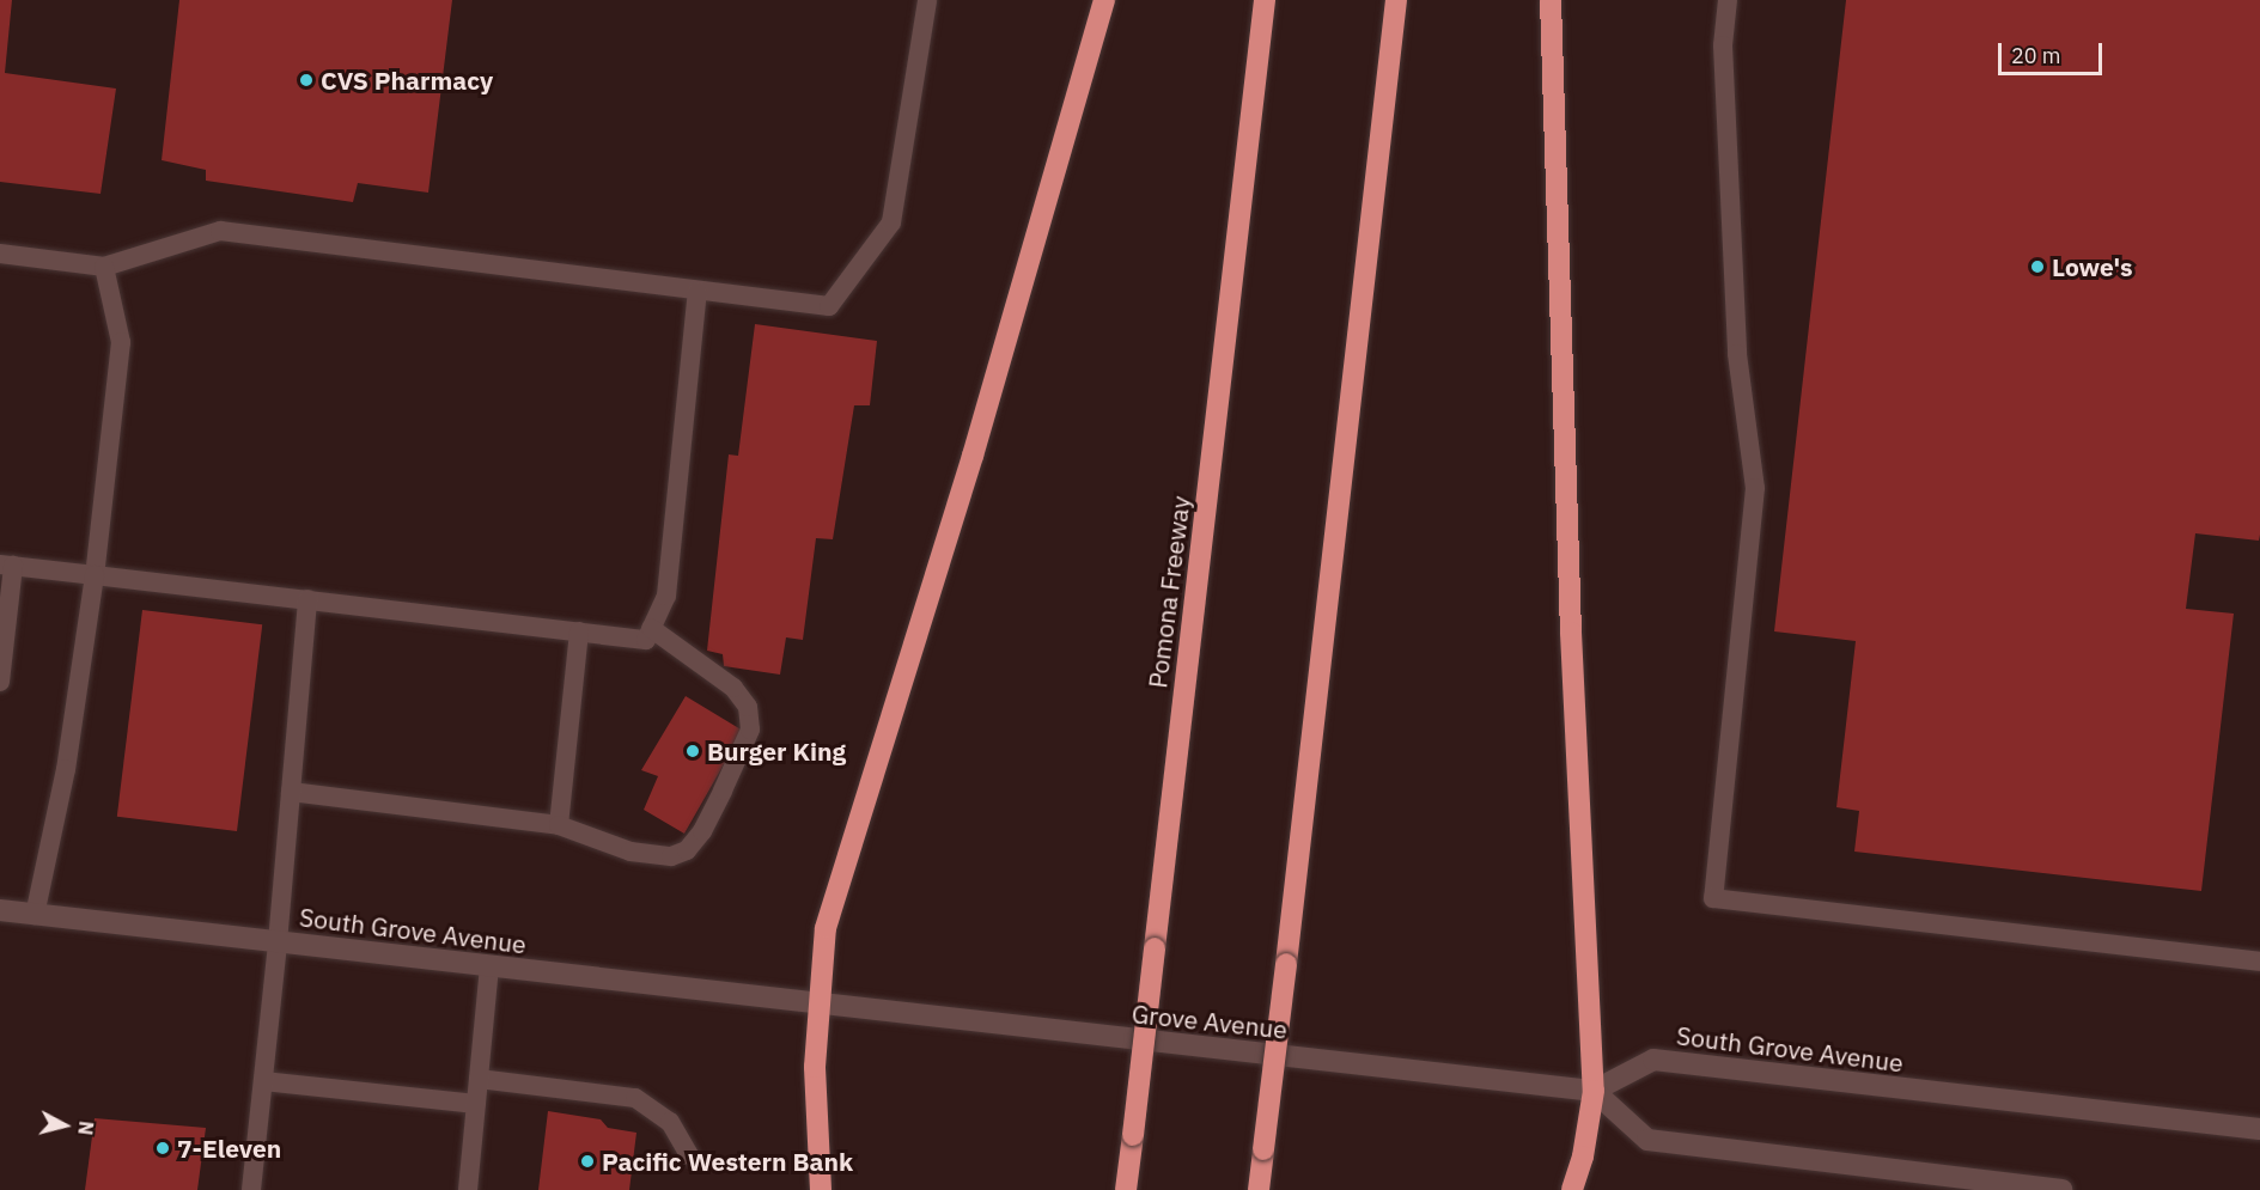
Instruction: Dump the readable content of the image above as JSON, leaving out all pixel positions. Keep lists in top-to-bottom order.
{
  "streets": {
    "highway": ["Pomona Freeway"],
    "main road": ["South Grove Avenue", "Grove Avenue"]
  },
  "crossings": [
    ["South Grove Avenue", "Grove Avenue"]
  ],
  "places": [
    "CVS Pharmacy",
    "Lowe's",
    "Burger King",
    "7-Eleven",
    "Pacific Western Bank"
  ],
  "scale_bar": "20 m",
  "north": "right"
}
